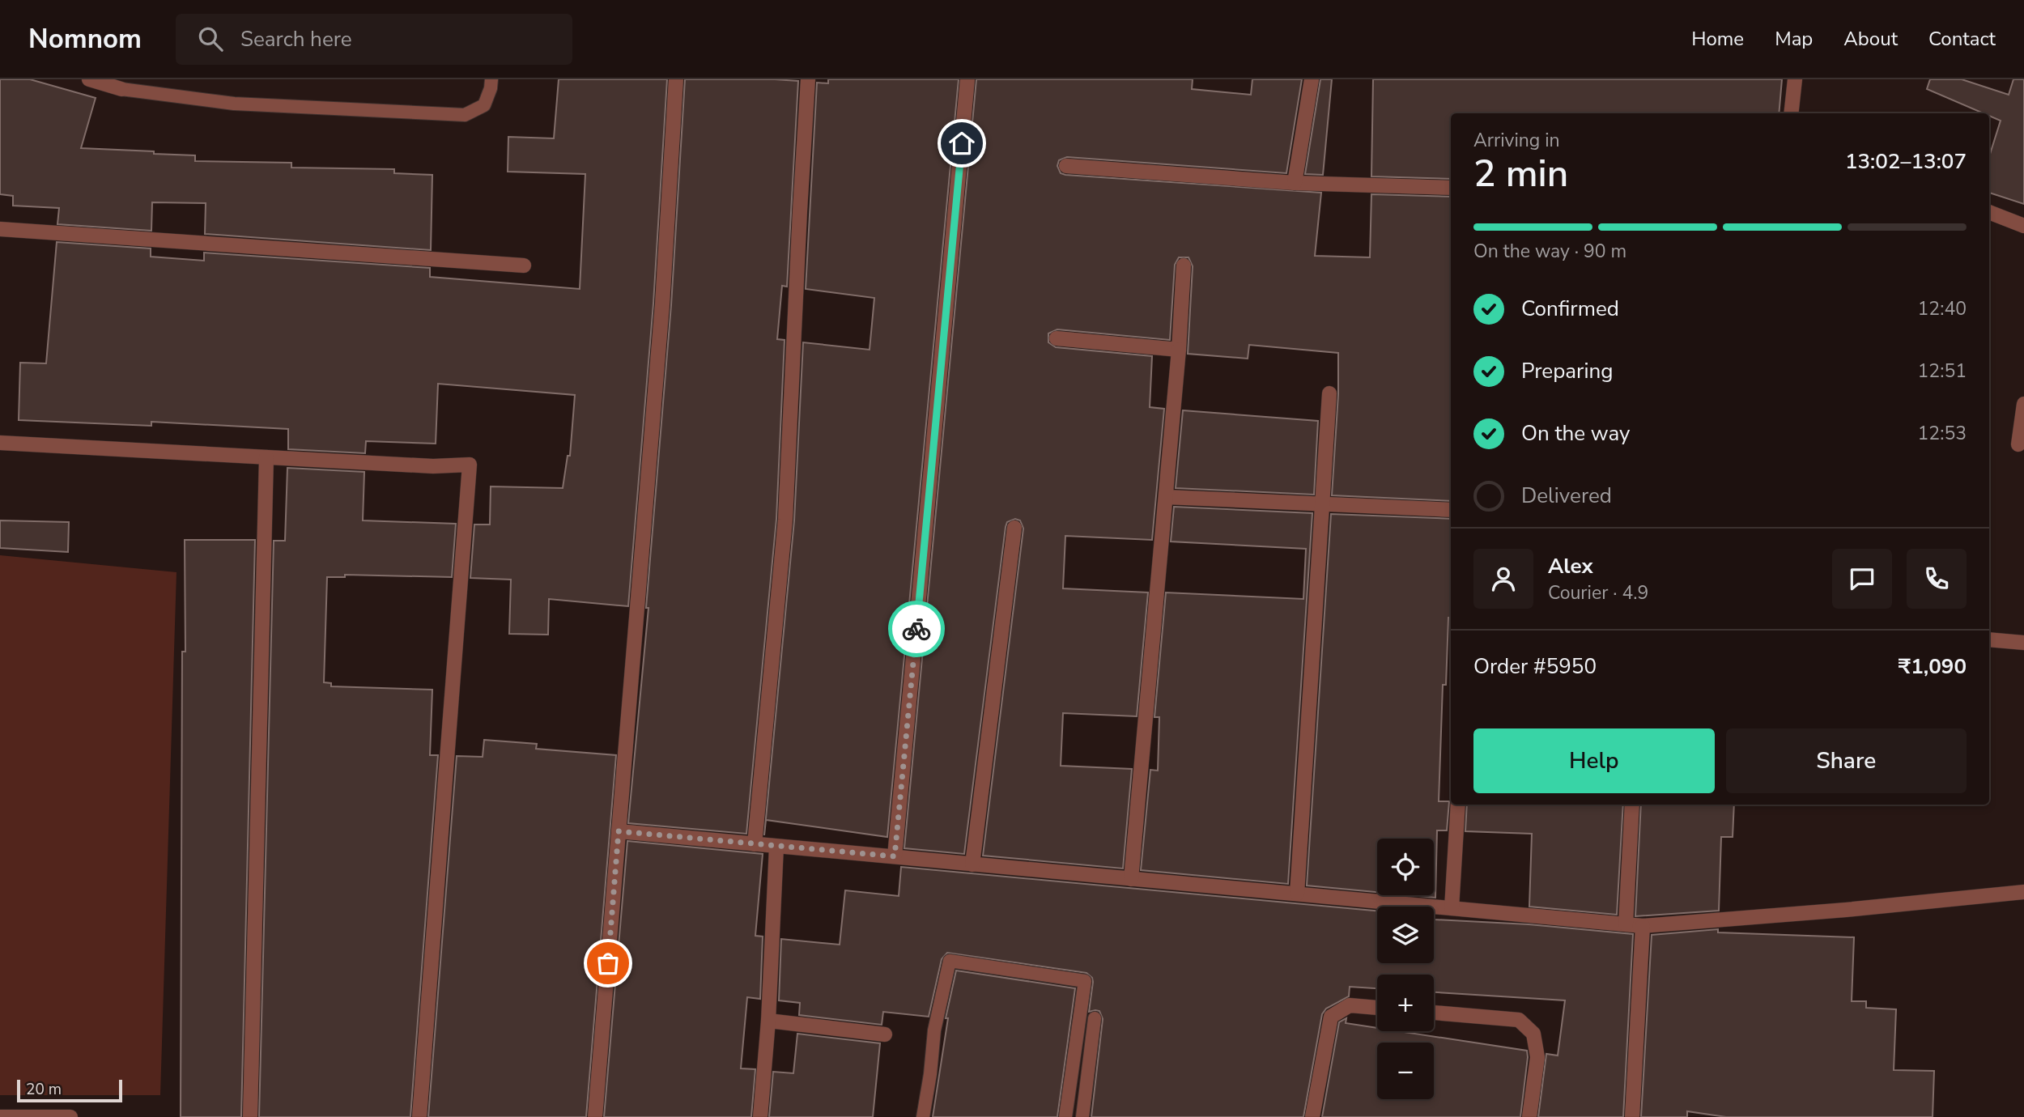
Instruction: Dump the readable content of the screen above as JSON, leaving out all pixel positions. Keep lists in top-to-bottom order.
{
  "scale_bar": "20 m",
  "page": {
    "header": "Nomnom",
    "search": "Search here",
    "nav": [
      "Home",
      "Map",
      "About",
      "Contact"
    ],
    "heading": ["2 min", "Arriving in", "13:02–13:07"],
    "panel": [
      "Alex",
      "Courier · 4.9",
      "Order #5950",
      "₹1,090"
    ],
    "bar": "On the way · 90 m",
    "list": [
      ["Confirmed", "12:40"],
      ["Preparing", "12:51"],
      ["On the way", "12:53"],
      "Delivered"
    ],
    "buttons": ["Help", "Share"],
    "map_buttons": ["+", "−"],
    "scale": "20 m"
  }
}
